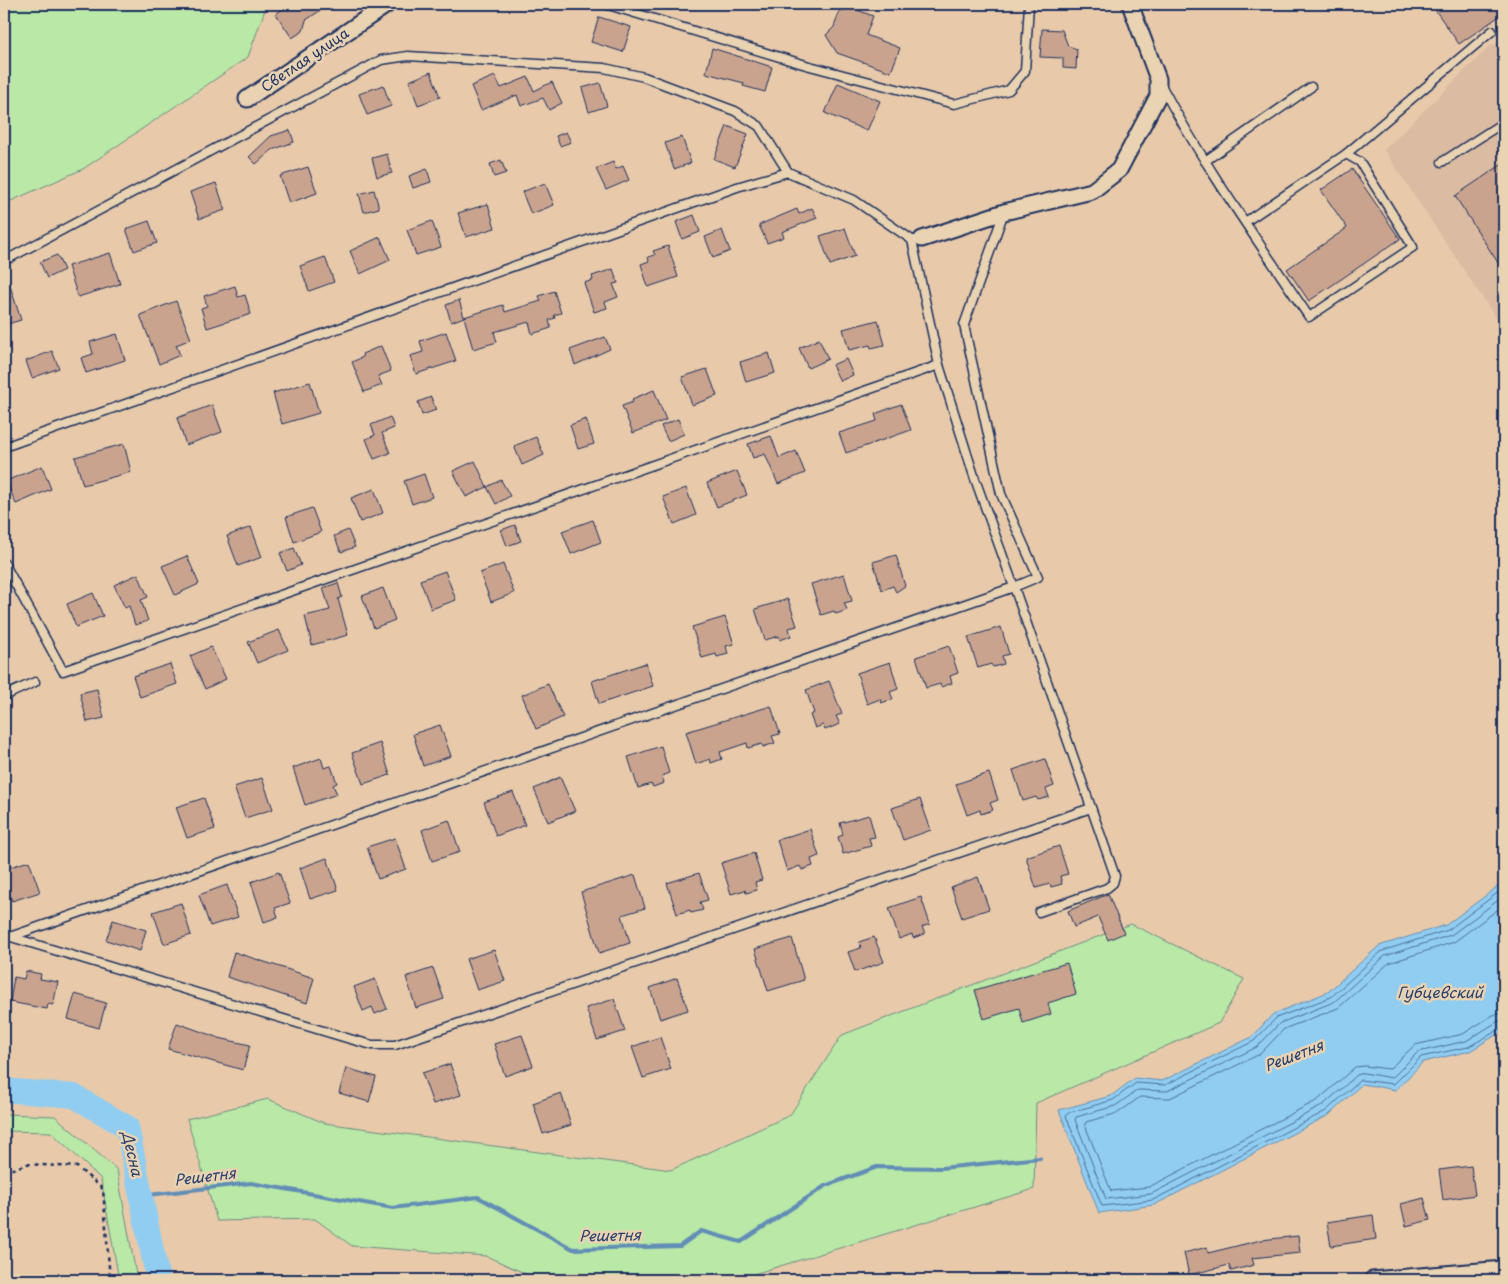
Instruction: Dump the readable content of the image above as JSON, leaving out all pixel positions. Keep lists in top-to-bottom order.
{
  "streets": {
    "street": ["Светлая улица"]
  },
  "water": ["Губцевский", "Решетня", "Десна"]
}
